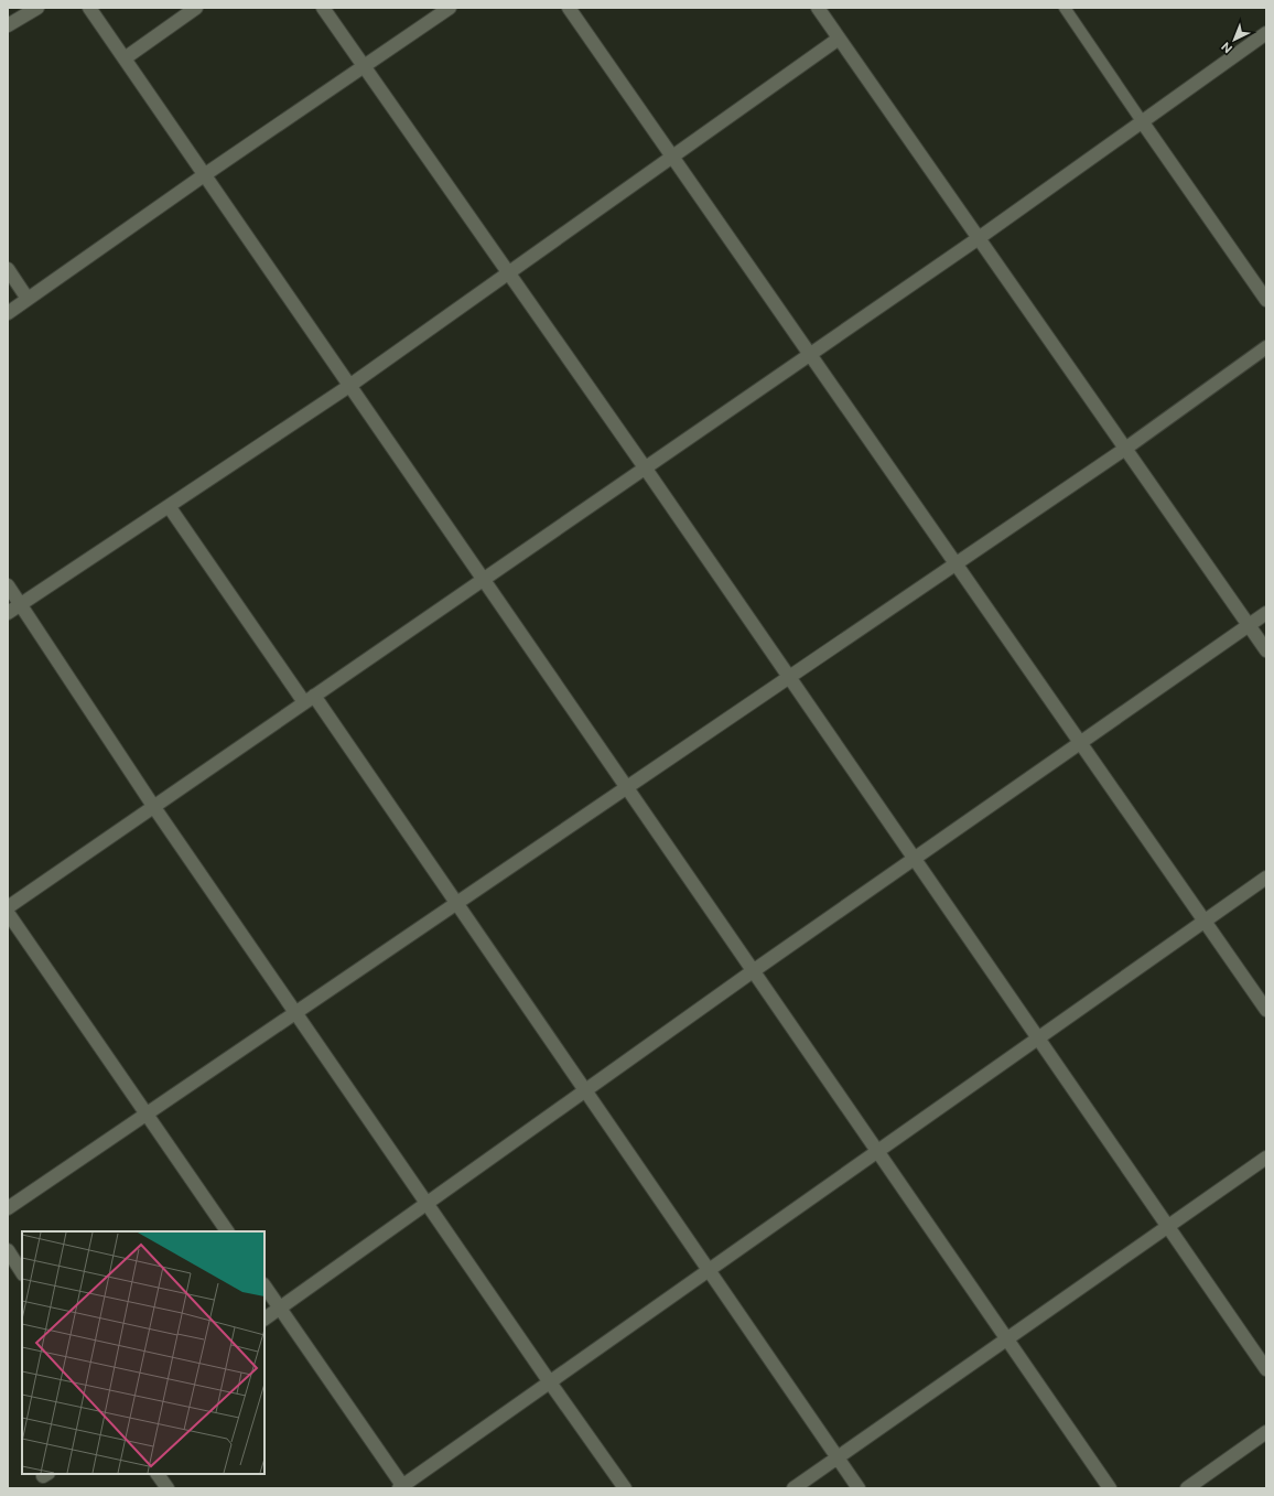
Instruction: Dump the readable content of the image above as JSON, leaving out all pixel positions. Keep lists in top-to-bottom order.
{
  "north": "bottom left"
}
